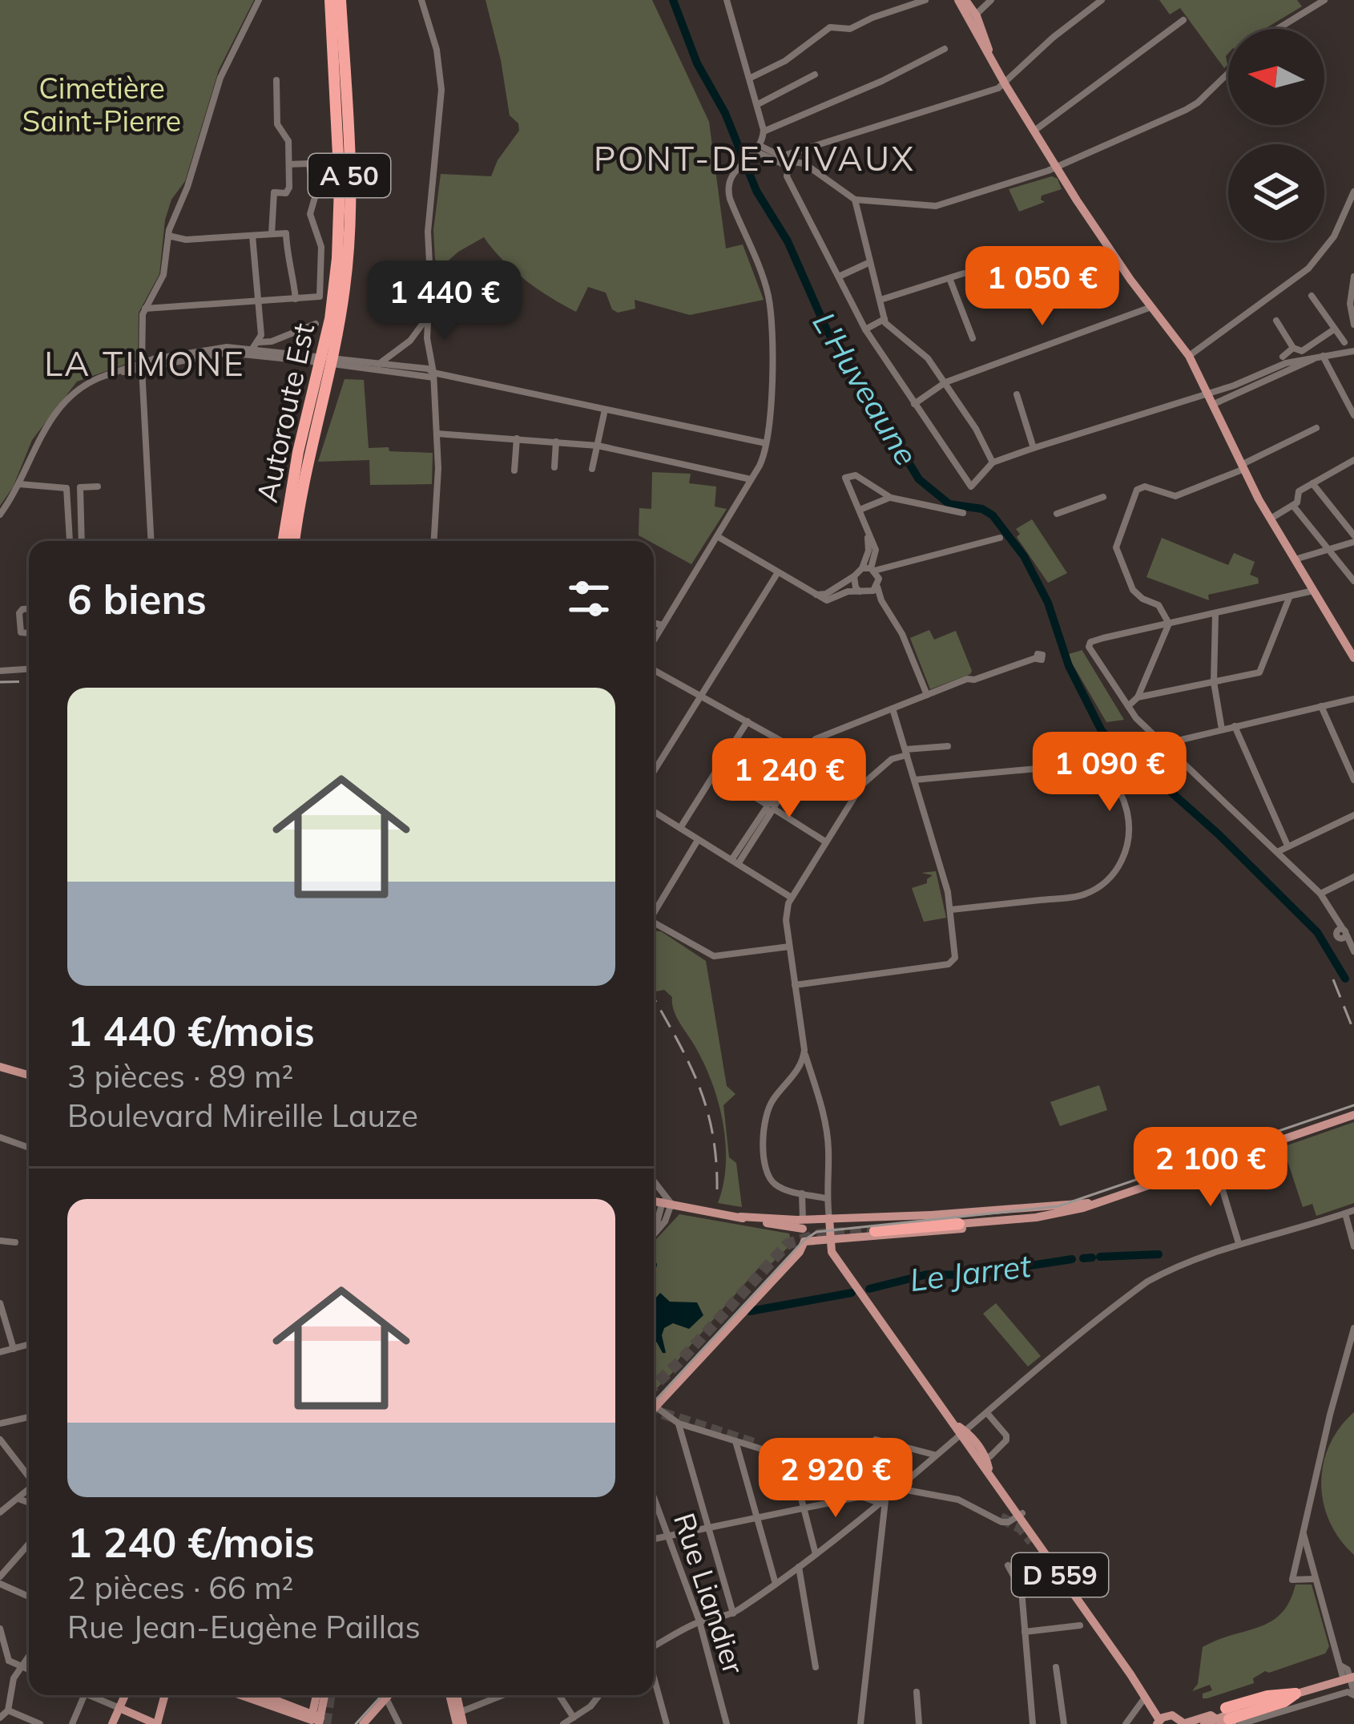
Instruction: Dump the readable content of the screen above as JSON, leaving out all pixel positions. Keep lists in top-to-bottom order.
{
  "streets": {
    "highway": ["A 50", "Autoroute Est"],
    "main road": ["D 559"],
    "street": ["Rue Liandier"]
  },
  "districts": ["PONT-DE-VIVAUX", "LA TIMONE"],
  "water": ["L'Huveaune", "Le Jarret"],
  "parks": ["Cimetière Saint-Pierre"],
  "north": "left",
  "page": {
    "price": [
      "1 050 €",
      "1 440 €",
      "1 090 €",
      "1 240 €",
      "2 100 €",
      "2 920 €"
    ],
    "heading": "6 biens",
    "list": [
      {
        "name": "1 440 €/mois",
        "note": "3 pièces · 89 m² · Boulevard Mireille Lauze"
      },
      {
        "name": "1 240 €/mois",
        "note": "2 pièces · 66 m² · Rue Jean-Eugène Paillas"
      }
    ]
  }
}
